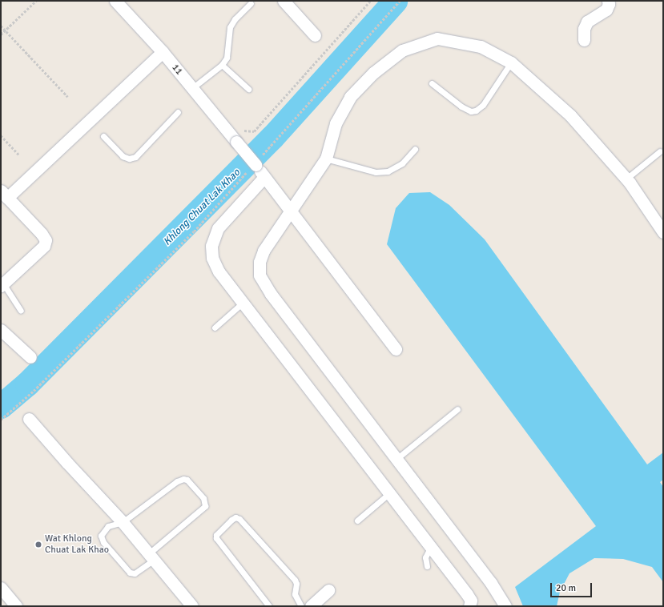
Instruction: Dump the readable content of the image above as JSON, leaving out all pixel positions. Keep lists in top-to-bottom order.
{
  "streets": {
    "street": ["11"]
  },
  "water": ["Khlong Chuat Lak Khao"],
  "places": ["Wat Khlong Chuat Lak Khao"],
  "scale_bar": "20 m"
}
